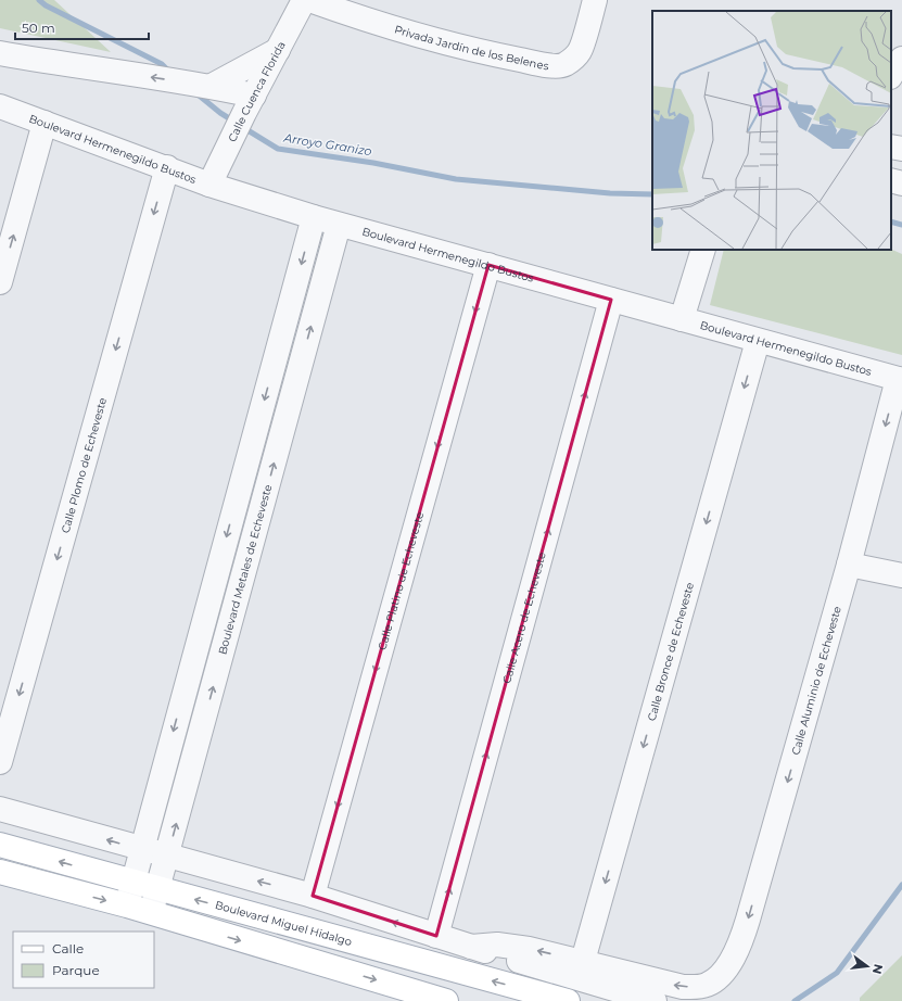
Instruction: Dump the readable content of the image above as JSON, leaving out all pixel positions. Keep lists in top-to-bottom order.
{
  "streets": {
    "main road": ["Boulevard Miguel Hidalgo"],
    "street": [
      "Privada Jardín de los Belenes",
      "Calle Cuenca Florida",
      "Boulevard Hermenegildo Bustos",
      "Calle Plomo de Echeveste",
      "Boulevard Metales de Echeveste",
      "Calle Platino de Echeveste",
      "Calle Acero de Echeveste",
      "Calle Bronce de Echeveste",
      "Calle Aluminio de Echeveste"
    ]
  },
  "crossings": [
    ["Calle Cuenca Florida", "Boulevard Hermenegildo Bustos"],
    ["Boulevard Hermenegildo Bustos", "Calle Plomo de Echeveste"],
    ["Boulevard Hermenegildo Bustos", "Boulevard Metales de Echeveste"],
    ["Boulevard Hermenegildo Bustos", "Calle Platino de Echeveste"],
    ["Boulevard Hermenegildo Bustos", "Calle Acero de Echeveste"],
    ["Boulevard Hermenegildo Bustos", "Calle Bronce de Echeveste"],
    ["Boulevard Hermenegildo Bustos", "Calle Aluminio de Echeveste"],
    ["Boulevard Metales de Echeveste", "Boulevard Miguel Hidalgo"],
    ["Calle Bronce de Echeveste", "Calle Aluminio de Echeveste"]
  ],
  "one_way": ["Calle Acero de Echeveste", "Calle Bronce de Echeveste", "Calle Aluminio de Echeveste"],
  "water": ["Arroyo Granizo"],
  "legend": ["Calle", "Parque"],
  "scale_bar": "50 m",
  "north": "right"
}
